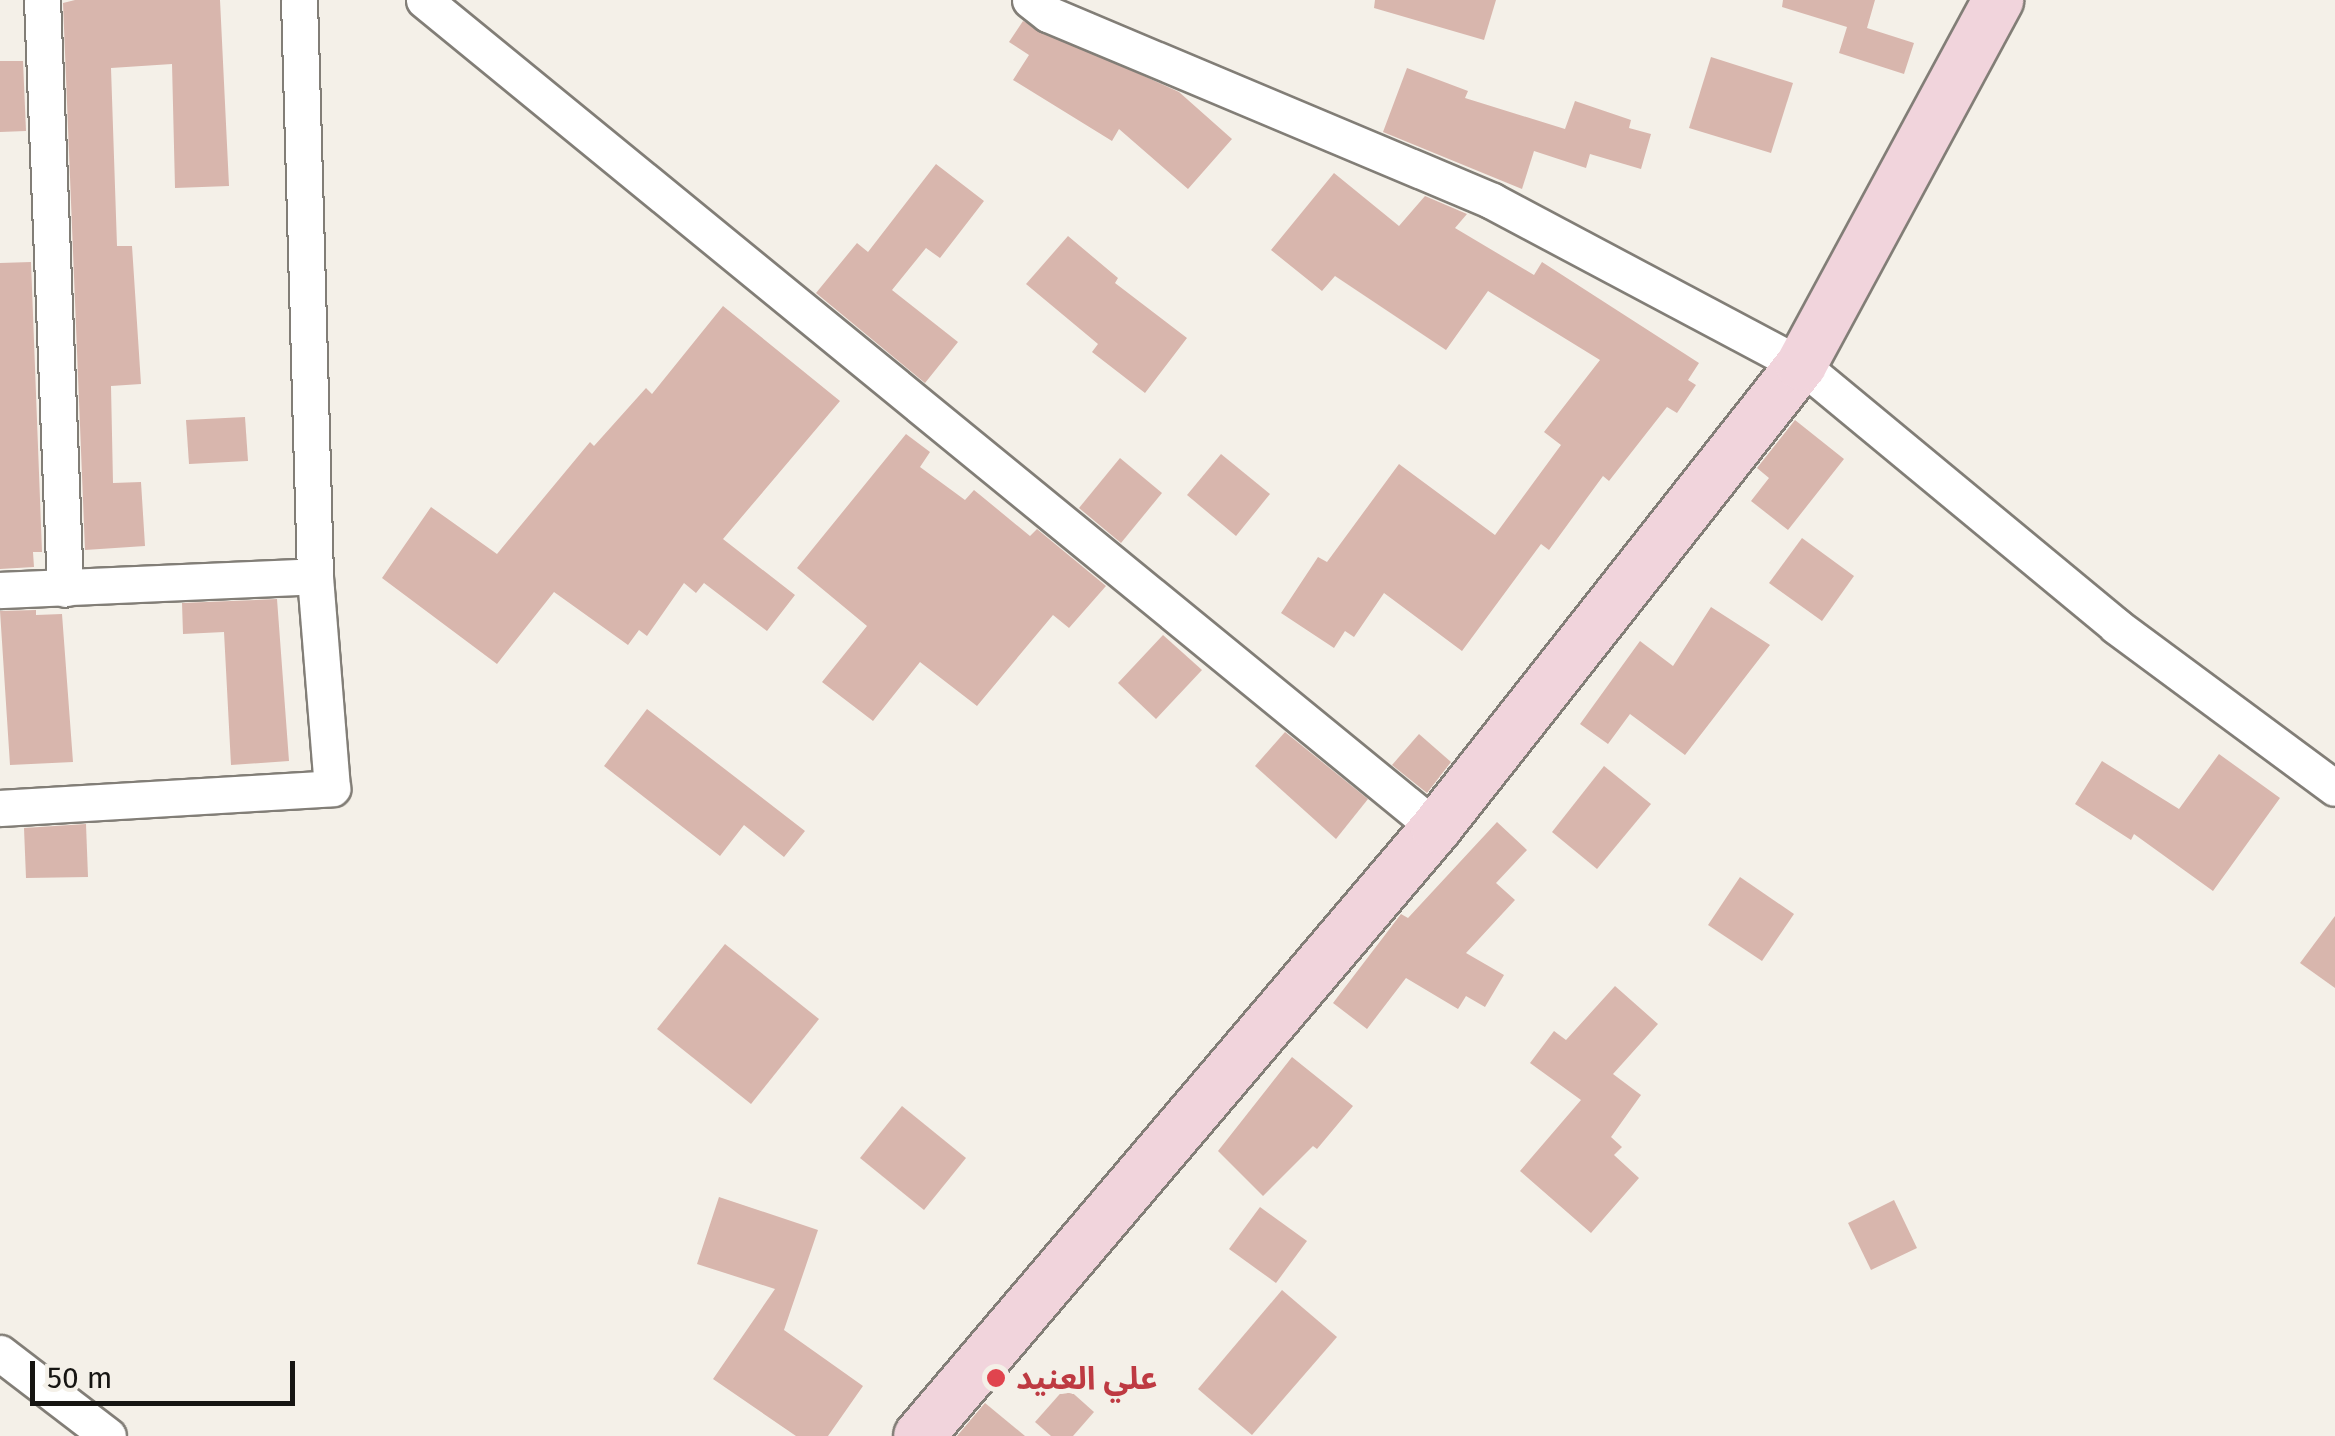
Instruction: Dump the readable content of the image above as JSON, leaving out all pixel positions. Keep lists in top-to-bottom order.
{
  "places": ["علي العنيد"],
  "scale_bar": "50 m"
}
